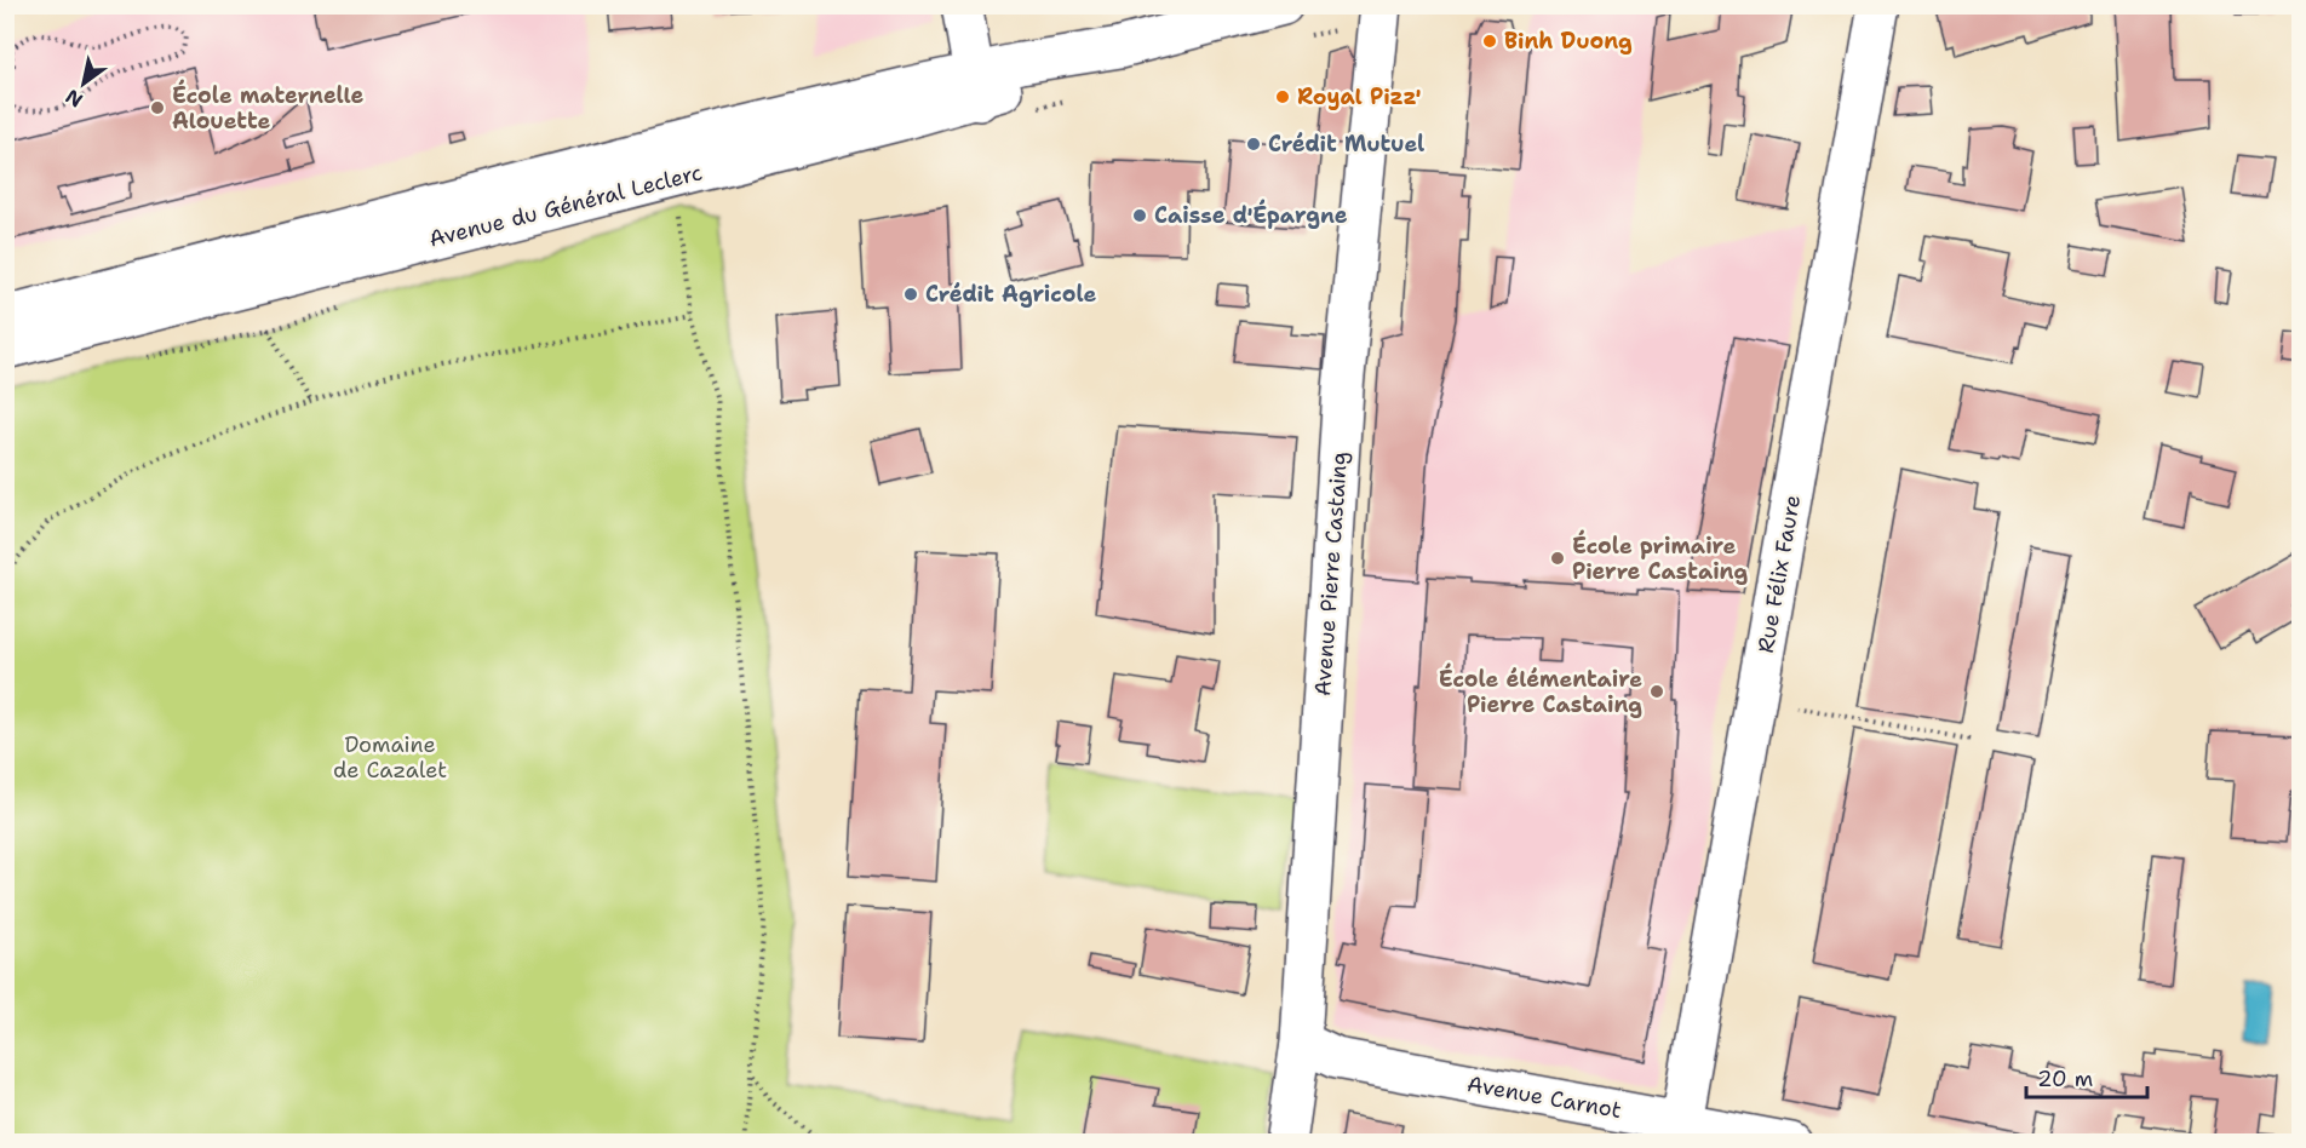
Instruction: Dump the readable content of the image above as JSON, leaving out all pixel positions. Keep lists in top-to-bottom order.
{
  "streets": {
    "street": [
      "Avenue du Général Leclerc",
      "Avenue Pierre Castaing",
      "Rue Félix Faure",
      "Avenue Carnot"
    ]
  },
  "crossings": [
    ["Avenue Pierre Castaing", "Avenue Carnot"],
    ["Rue Félix Faure", "Avenue Carnot"]
  ],
  "parks": ["Domaine de Cazalet"],
  "places": [
    "Binh Duong",
    "Royal Pizz'",
    "École maternelle Alouette",
    "Crédit Mutuel",
    "Caisse d'Épargne",
    "Crédit Agricole",
    "École primaire Pierre Castaing",
    "École élémentaire Pierre Castaing"
  ],
  "scale_bar": "20 m",
  "north": "bottom left"
}
